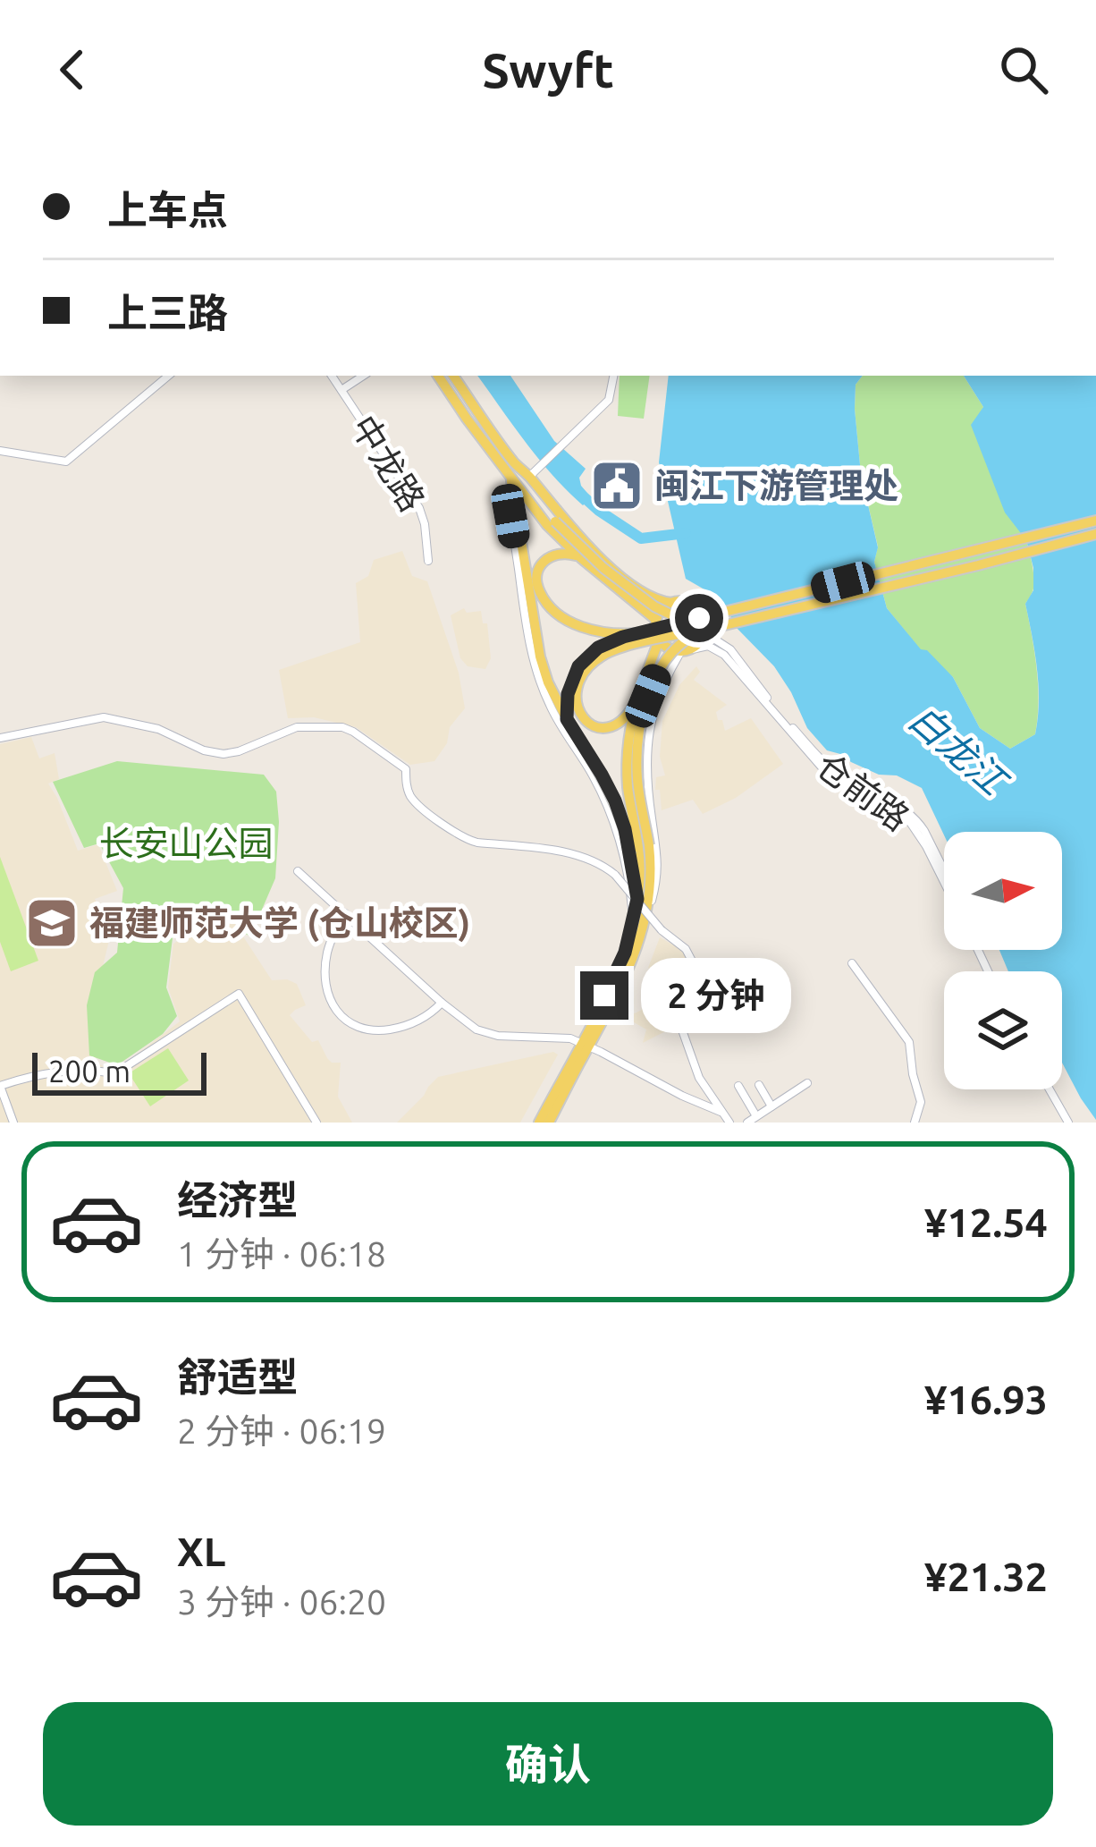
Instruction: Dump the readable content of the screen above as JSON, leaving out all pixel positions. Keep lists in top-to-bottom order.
{
  "streets": {
    "street": ["中龙路", "仓前路"]
  },
  "water": ["白龙江"],
  "parks": ["长安山公园"],
  "places": {
    "public building": ["闽江下游管理处"],
    "school or university": ["福建师范大学 (仓山校区)"]
  },
  "scale_bar": "200 m",
  "north": "right",
  "page": {
    "header": "Swyft",
    "banner": ["上车点", "上三路"],
    "bubble": "2 分钟",
    "scale": "200 m",
    "list": [
      {
        "name": "经济型",
        "note": "1 分钟 · 06:18",
        "value": "¥12.54"
      },
      {
        "name": "舒适型",
        "note": "2 分钟 · 06:19",
        "value": "¥16.93"
      },
      {
        "name": "XL",
        "note": "3 分钟 · 06:20",
        "value": "¥21.32"
      }
    ],
    "buttons": "确认"
  }
}
